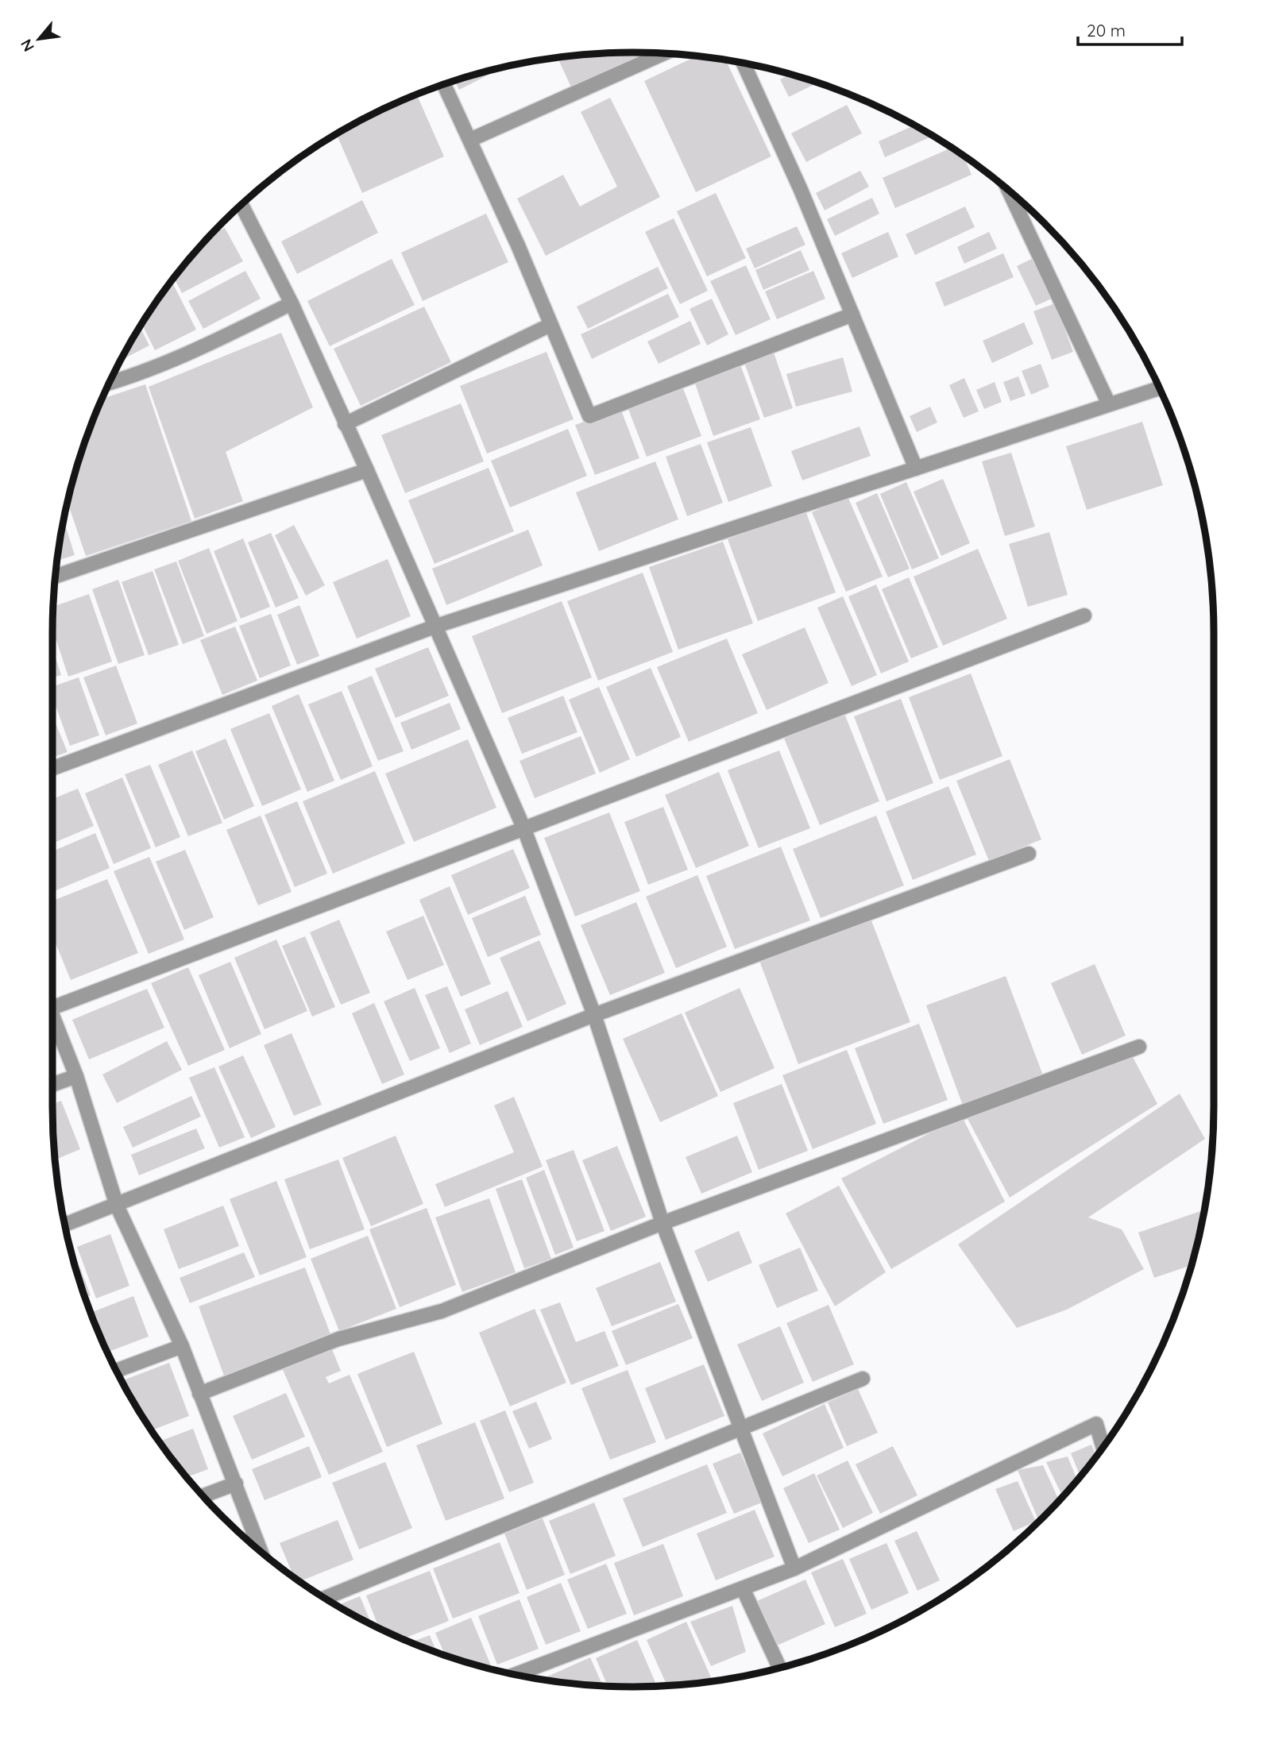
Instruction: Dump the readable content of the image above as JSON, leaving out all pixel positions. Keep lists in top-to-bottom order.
{
  "scale_bar": "20 m",
  "north": "bottom left"
}
